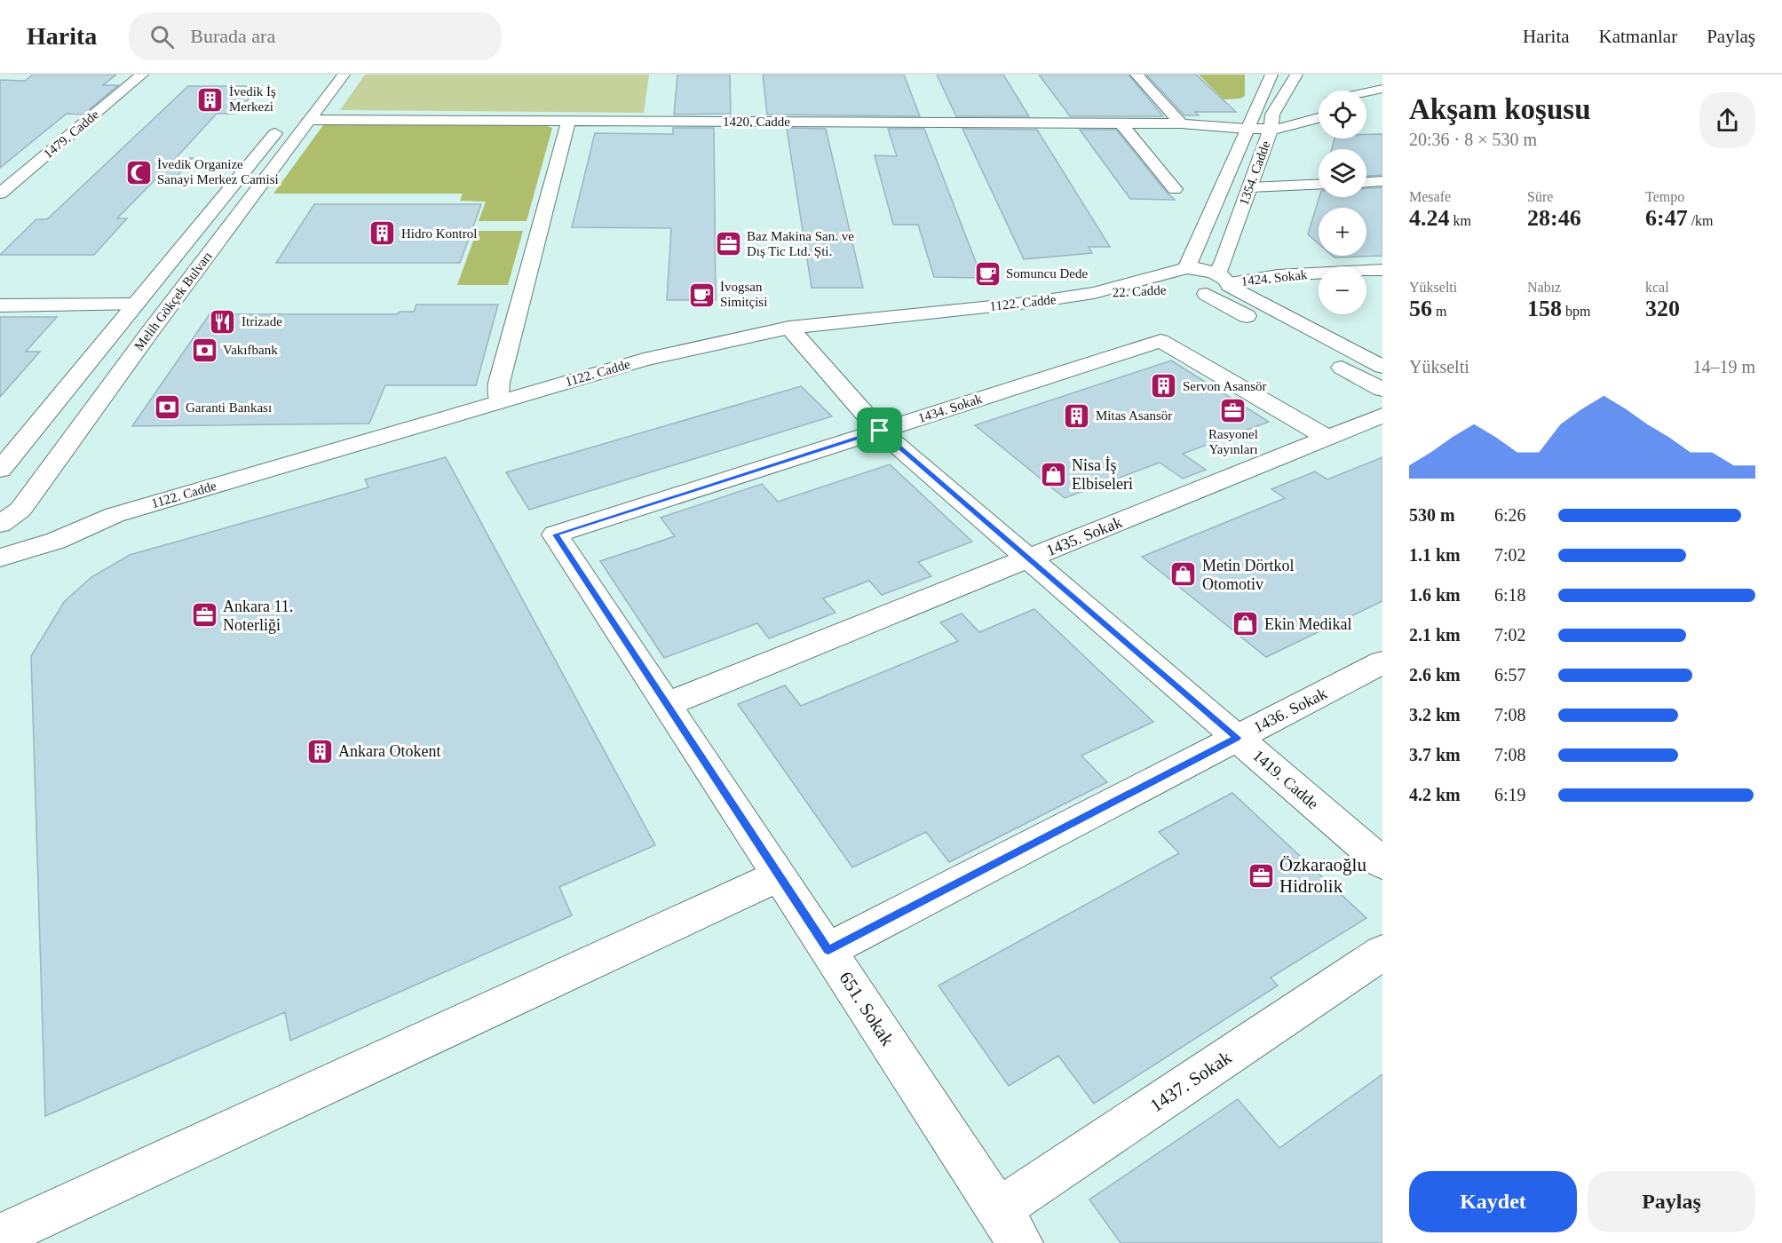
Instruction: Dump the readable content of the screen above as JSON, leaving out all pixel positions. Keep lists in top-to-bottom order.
{
  "streets": {
    "street": [
      "1420. Cadde",
      "1479. Cadde",
      "1354. Cadde",
      "1424. Sokak",
      "22. Cadde",
      "Melih Gökçek Bulvarı",
      "1122. Cadde",
      "1434. Sokak",
      "1435. Sokak",
      "1436. Sokak",
      "1419. Cadde",
      "651. Sokak",
      "1437. Sokak"
    ]
  },
  "crossings": [
    ["1420. Cadde", "1354. Cadde"],
    ["1420. Cadde", "Melih Gökçek Bulvarı"],
    ["1354. Cadde", "1424. Sokak"],
    ["1354. Cadde", "22. Cadde"],
    ["22. Cadde", "1122. Cadde"],
    ["1122. Cadde", "1419. Cadde"],
    ["1434. Sokak", "1435. Sokak"],
    ["1434. Sokak", "1419. Cadde"],
    ["1434. Sokak", "651. Sokak"],
    ["1435. Sokak", "1419. Cadde"],
    ["1435. Sokak", "651. Sokak"],
    ["1436. Sokak", "1419. Cadde"],
    ["1436. Sokak", "651. Sokak"],
    ["651. Sokak", "1437. Sokak"]
  ],
  "places": {
    "building": [
      "İvedik İş Merkezi",
      "Hidro Kontrol",
      "Servon Asansör",
      "Mitas Asansör",
      "Ankara Otokent"
    ],
    "mosque": ["İvedik Organize Sanayi Merkez Camisi"],
    "office": [
      "Baz Makina San. ve Dış Tic Ltd. Şti.",
      "Rasyonel Yayınları",
      "Ankara 11. Noterliği",
      "Özkaraoğlu Hidrolik"
    ],
    "cafe": ["Somuncu Dede", "İvogsan Simitçisi"],
    "restaurant": ["Itrizade"],
    "bank": ["Vakıfbank", "Garanti Bankası"],
    "shop": ["Nisa İş Elbiseleri", "Metin Dörtkol Otomotiv", "Ekin Medikal"]
  },
  "page": {
    "header": "Harita",
    "search": "Burada ara",
    "nav": ["Harita", "Katmanlar", "Paylaş"],
    "heading": ["Akşam koşusu", "20:36 · 8 × 530 m"],
    "map_buttons": ["+", "−"],
    "stats": [
      ["Mesafe", "4.24 km"],
      ["Süre", "28:46"],
      ["Tempo", "6:47 /km"],
      ["Yükselti", "56 m"],
      ["Nabız", "158 bpm"],
      ["kcal", "320"]
    ],
    "chart": ["Yükselti", "14–19 m"],
    "list": [
      {
        "name": "530 m",
        "note": "6:26"
      },
      {
        "name": "1.1 km",
        "note": "7:02"
      },
      {
        "name": "1.6 km",
        "note": "6:18"
      },
      {
        "name": "2.1 km",
        "note": "7:02"
      },
      {
        "name": "2.6 km",
        "note": "6:57"
      },
      {
        "name": "3.2 km",
        "note": "7:08"
      },
      {
        "name": "3.7 km",
        "note": "7:08"
      },
      {
        "name": "4.2 km",
        "note": "6:19"
      }
    ],
    "buttons": ["Kaydet", "Paylaş"]
  }
}
